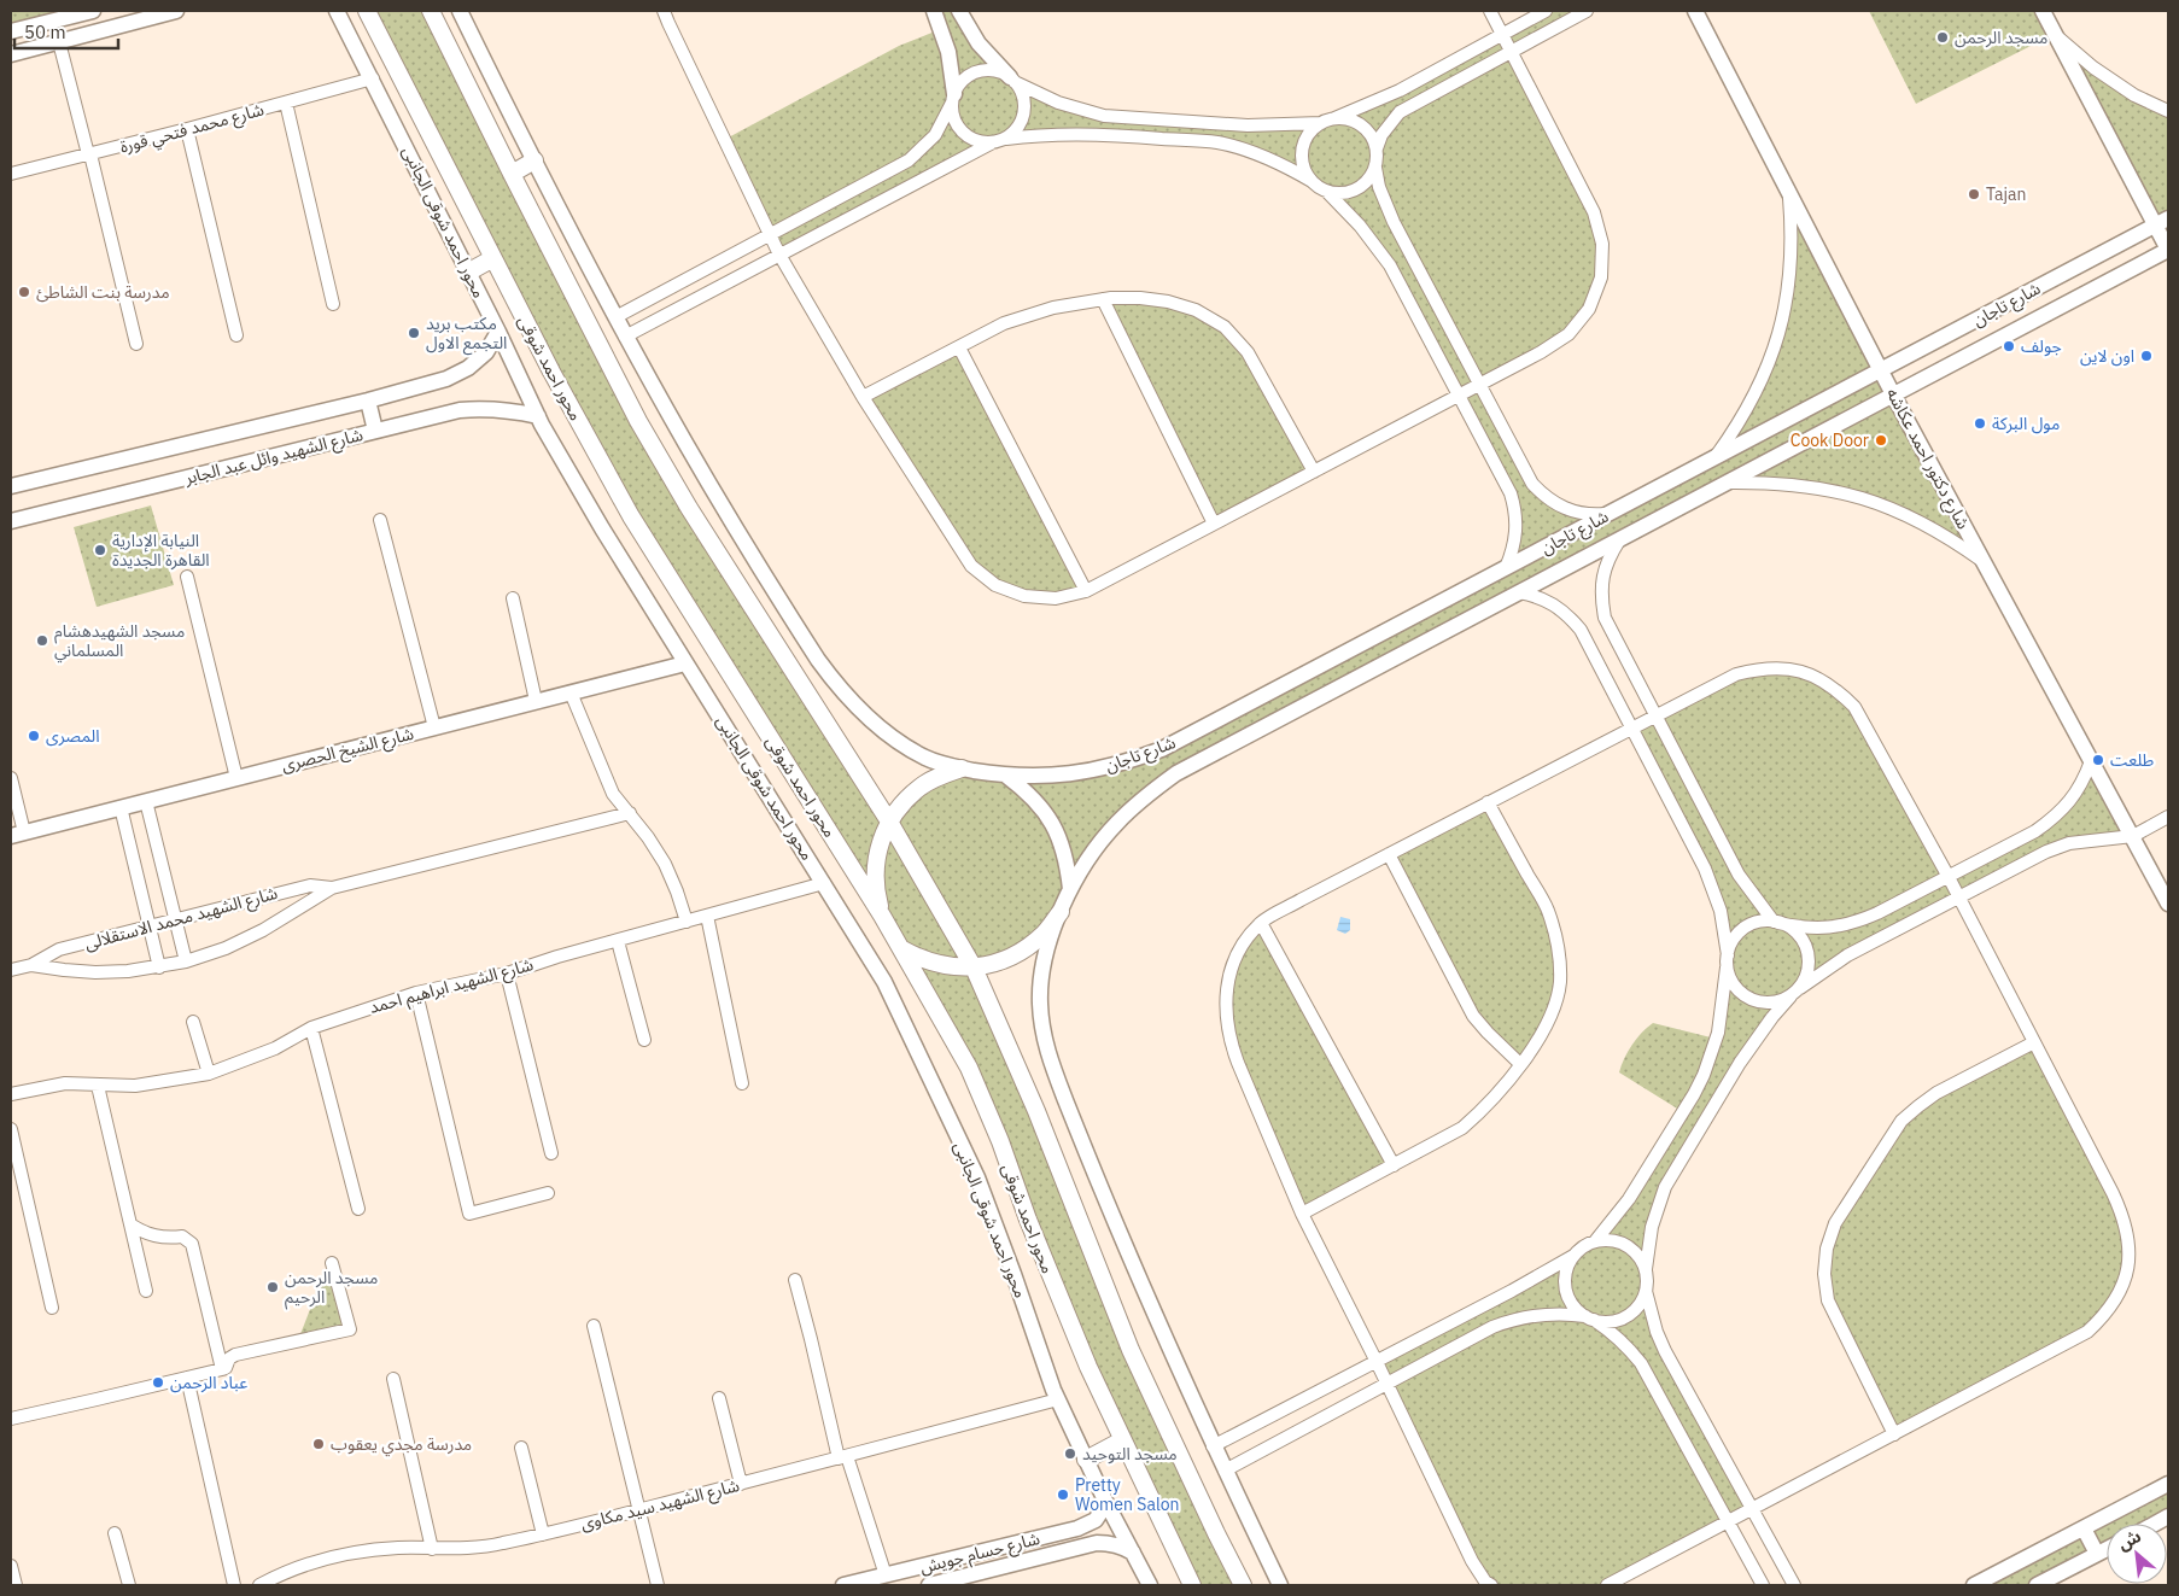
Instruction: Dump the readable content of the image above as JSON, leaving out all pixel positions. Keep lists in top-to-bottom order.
{
  "streets": {
    "main road": ["محور احمد شوقى"],
    "street": [
      "شارع محمد فتحي قورة",
      "محور احمد شوقى الجانبى",
      "شارع تاجان",
      "شارع الشهيد وائل عبد الجابر",
      "شارع دكتور احمد عكاشه",
      "شارع الشيخ الحصرى",
      "شارع الشهيد محمد الاستقلالى",
      "شارع الشهيد ابراهيم احمد",
      "شارع الشهيد سيد مكاوى",
      "شارع حسام جويش"
    ]
  },
  "crossings": [
    ["شارع محمد فتحي قورة", "محور احمد شوقى الجانبى"],
    ["محور احمد شوقى الجانبى", "شارع الشهيد وائل عبد الجابر"],
    ["محور احمد شوقى الجانبى", "شارع الشيخ الحصرى"],
    ["محور احمد شوقى الجانبى", "شارع الشهيد ابراهيم احمد"],
    ["محور احمد شوقى الجانبى", "شارع الشهيد سيد مكاوى"],
    ["محور احمد شوقى الجانبى", "شارع حسام جويش"],
    ["شارع تاجان", "شارع دكتور احمد عكاشه"]
  ],
  "places": [
    "مسجد الرحمن",
    "Tajan",
    "مدرسة بنت الشاطئ",
    "مكتب بريد التجمع الاول",
    "جولف",
    "اون لاين",
    "مول البركة",
    "Cook Door",
    "النيابة الإدارية القاهرة الجديدة",
    "مسجد الشهيدهشام المسلماني",
    "المصرى",
    "طلعت",
    "مسجد الرحمن الرحيم",
    "عباد الرحمن",
    "مدرسة مجدي يعقوب",
    "مسجد التوحيد",
    "Pretty Women Salon"
  ],
  "scale_bar": "50 m",
  "north": "top left"
}
